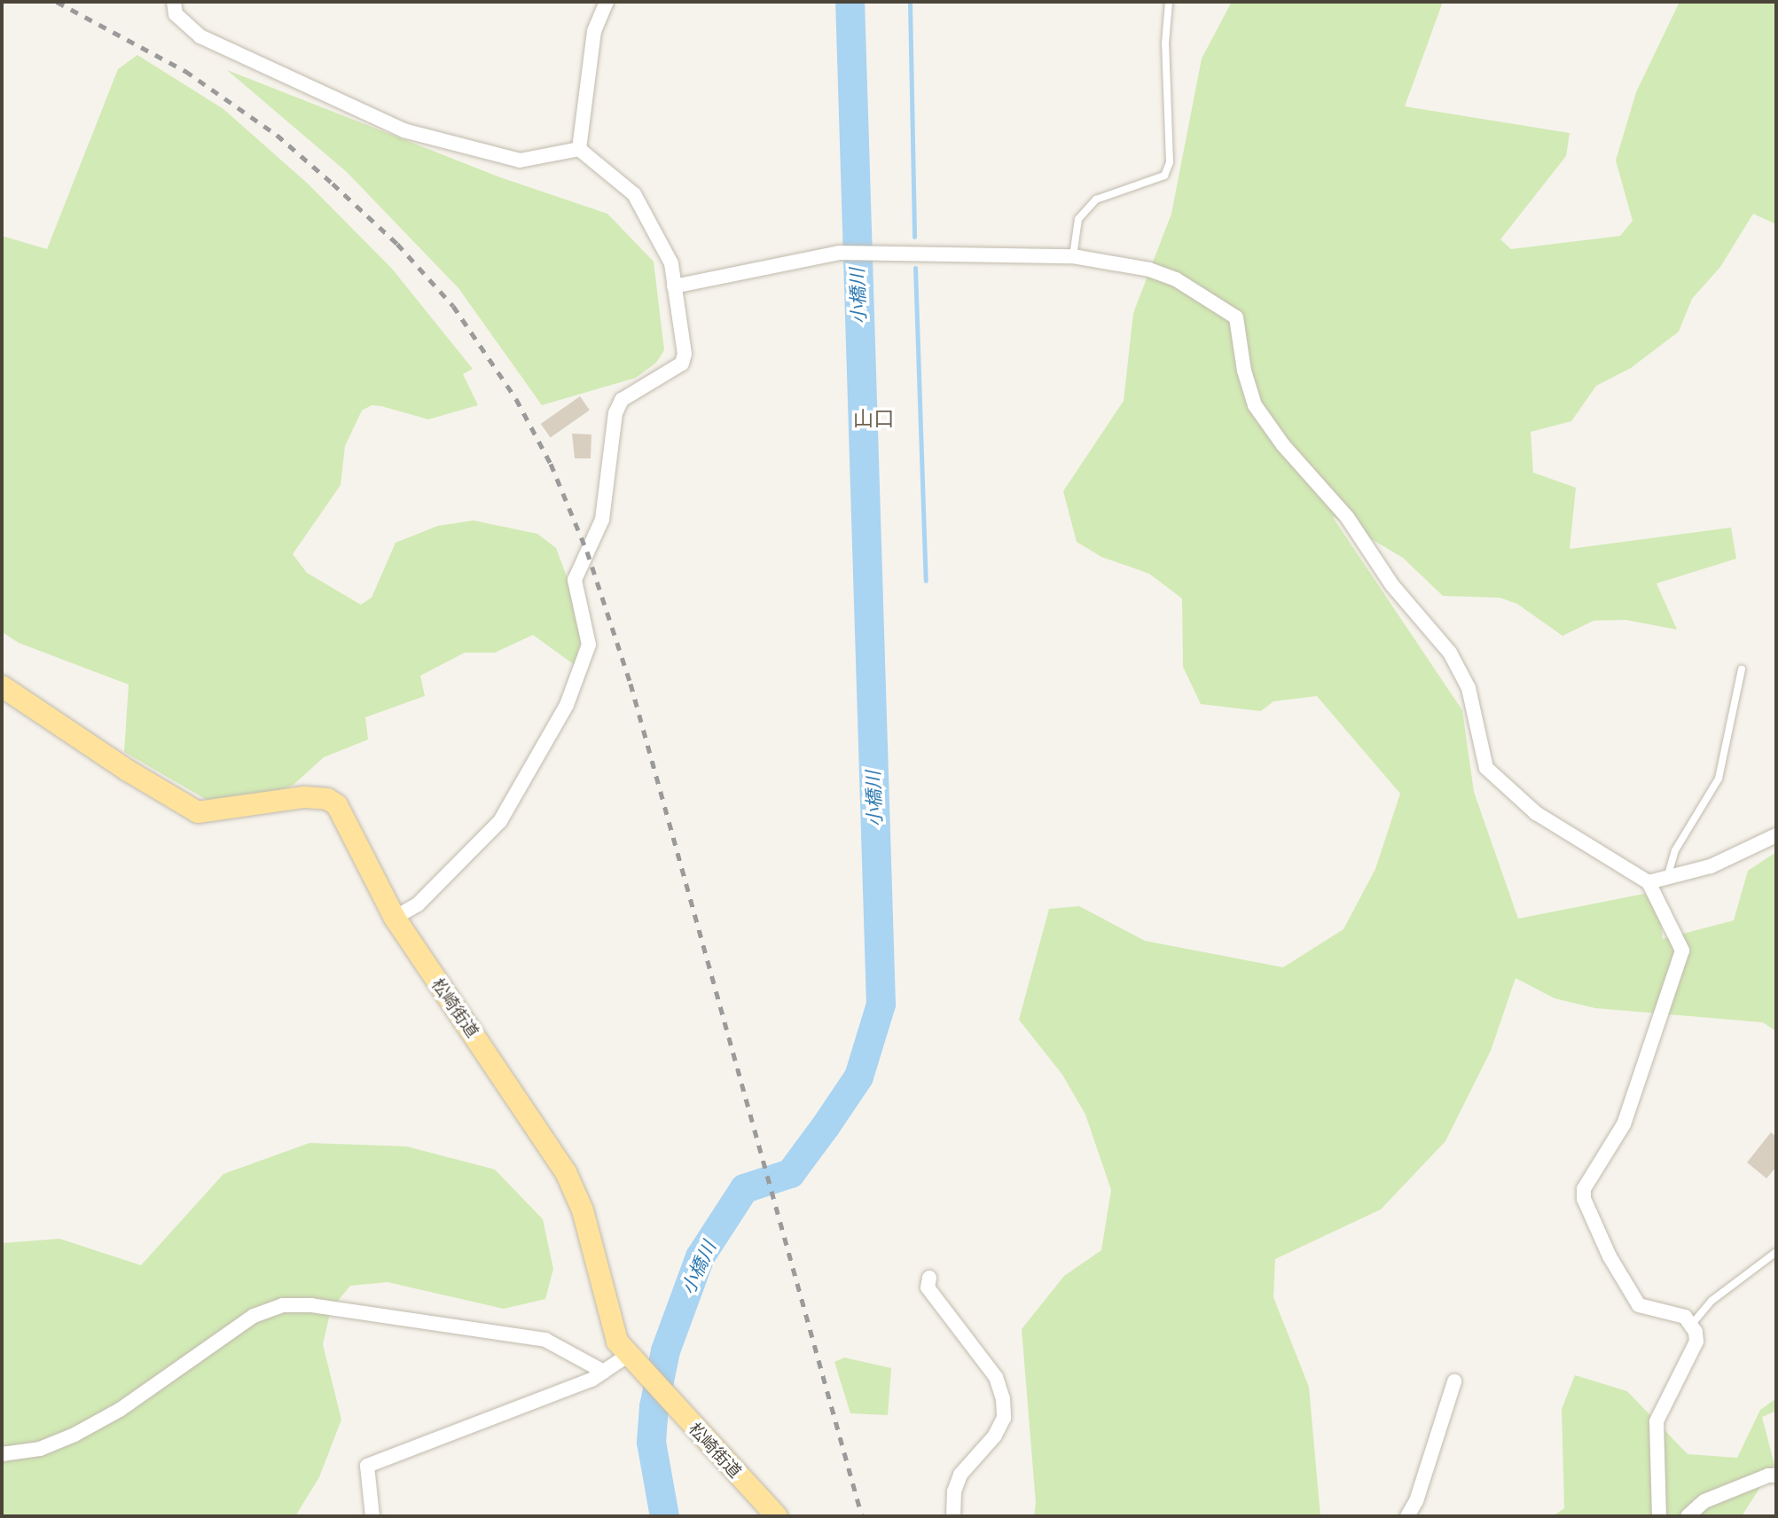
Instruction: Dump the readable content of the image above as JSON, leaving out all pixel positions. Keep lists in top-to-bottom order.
{
  "streets": {
    "main road": ["松崎街道"]
  },
  "districts": ["山口"],
  "water": ["小橋川"]
}
